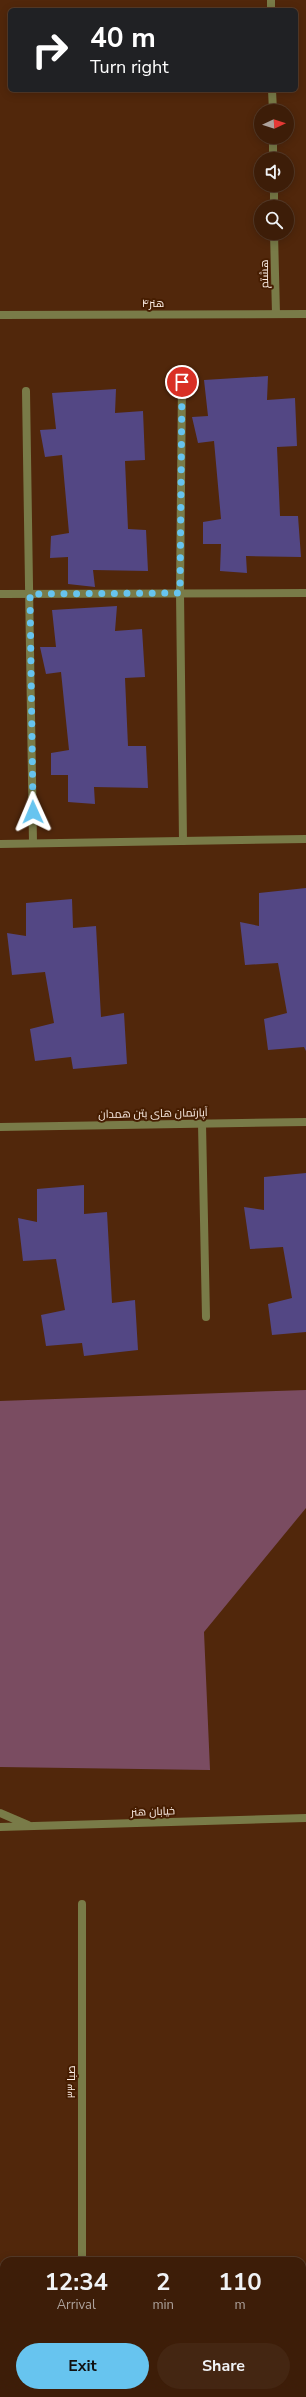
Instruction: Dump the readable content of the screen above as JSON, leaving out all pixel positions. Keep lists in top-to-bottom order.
{
  "streets": {
    "street": [
      "هشتم",
      "هنر۴",
      "آپارتمان های بتن همدان",
      "خیابان هنر",
      "۳۳ صبا"
    ]
  },
  "crossings": [
    ["هشتم", "هنر۴"]
  ],
  "north": "right",
  "page": {
    "turn": ["40 m", "Turn right"],
    "eta": [
      "12:34",
      "Arrival",
      "2",
      "min",
      "110",
      "m"
    ],
    "buttons": ["Exit", "Share"]
  }
}
